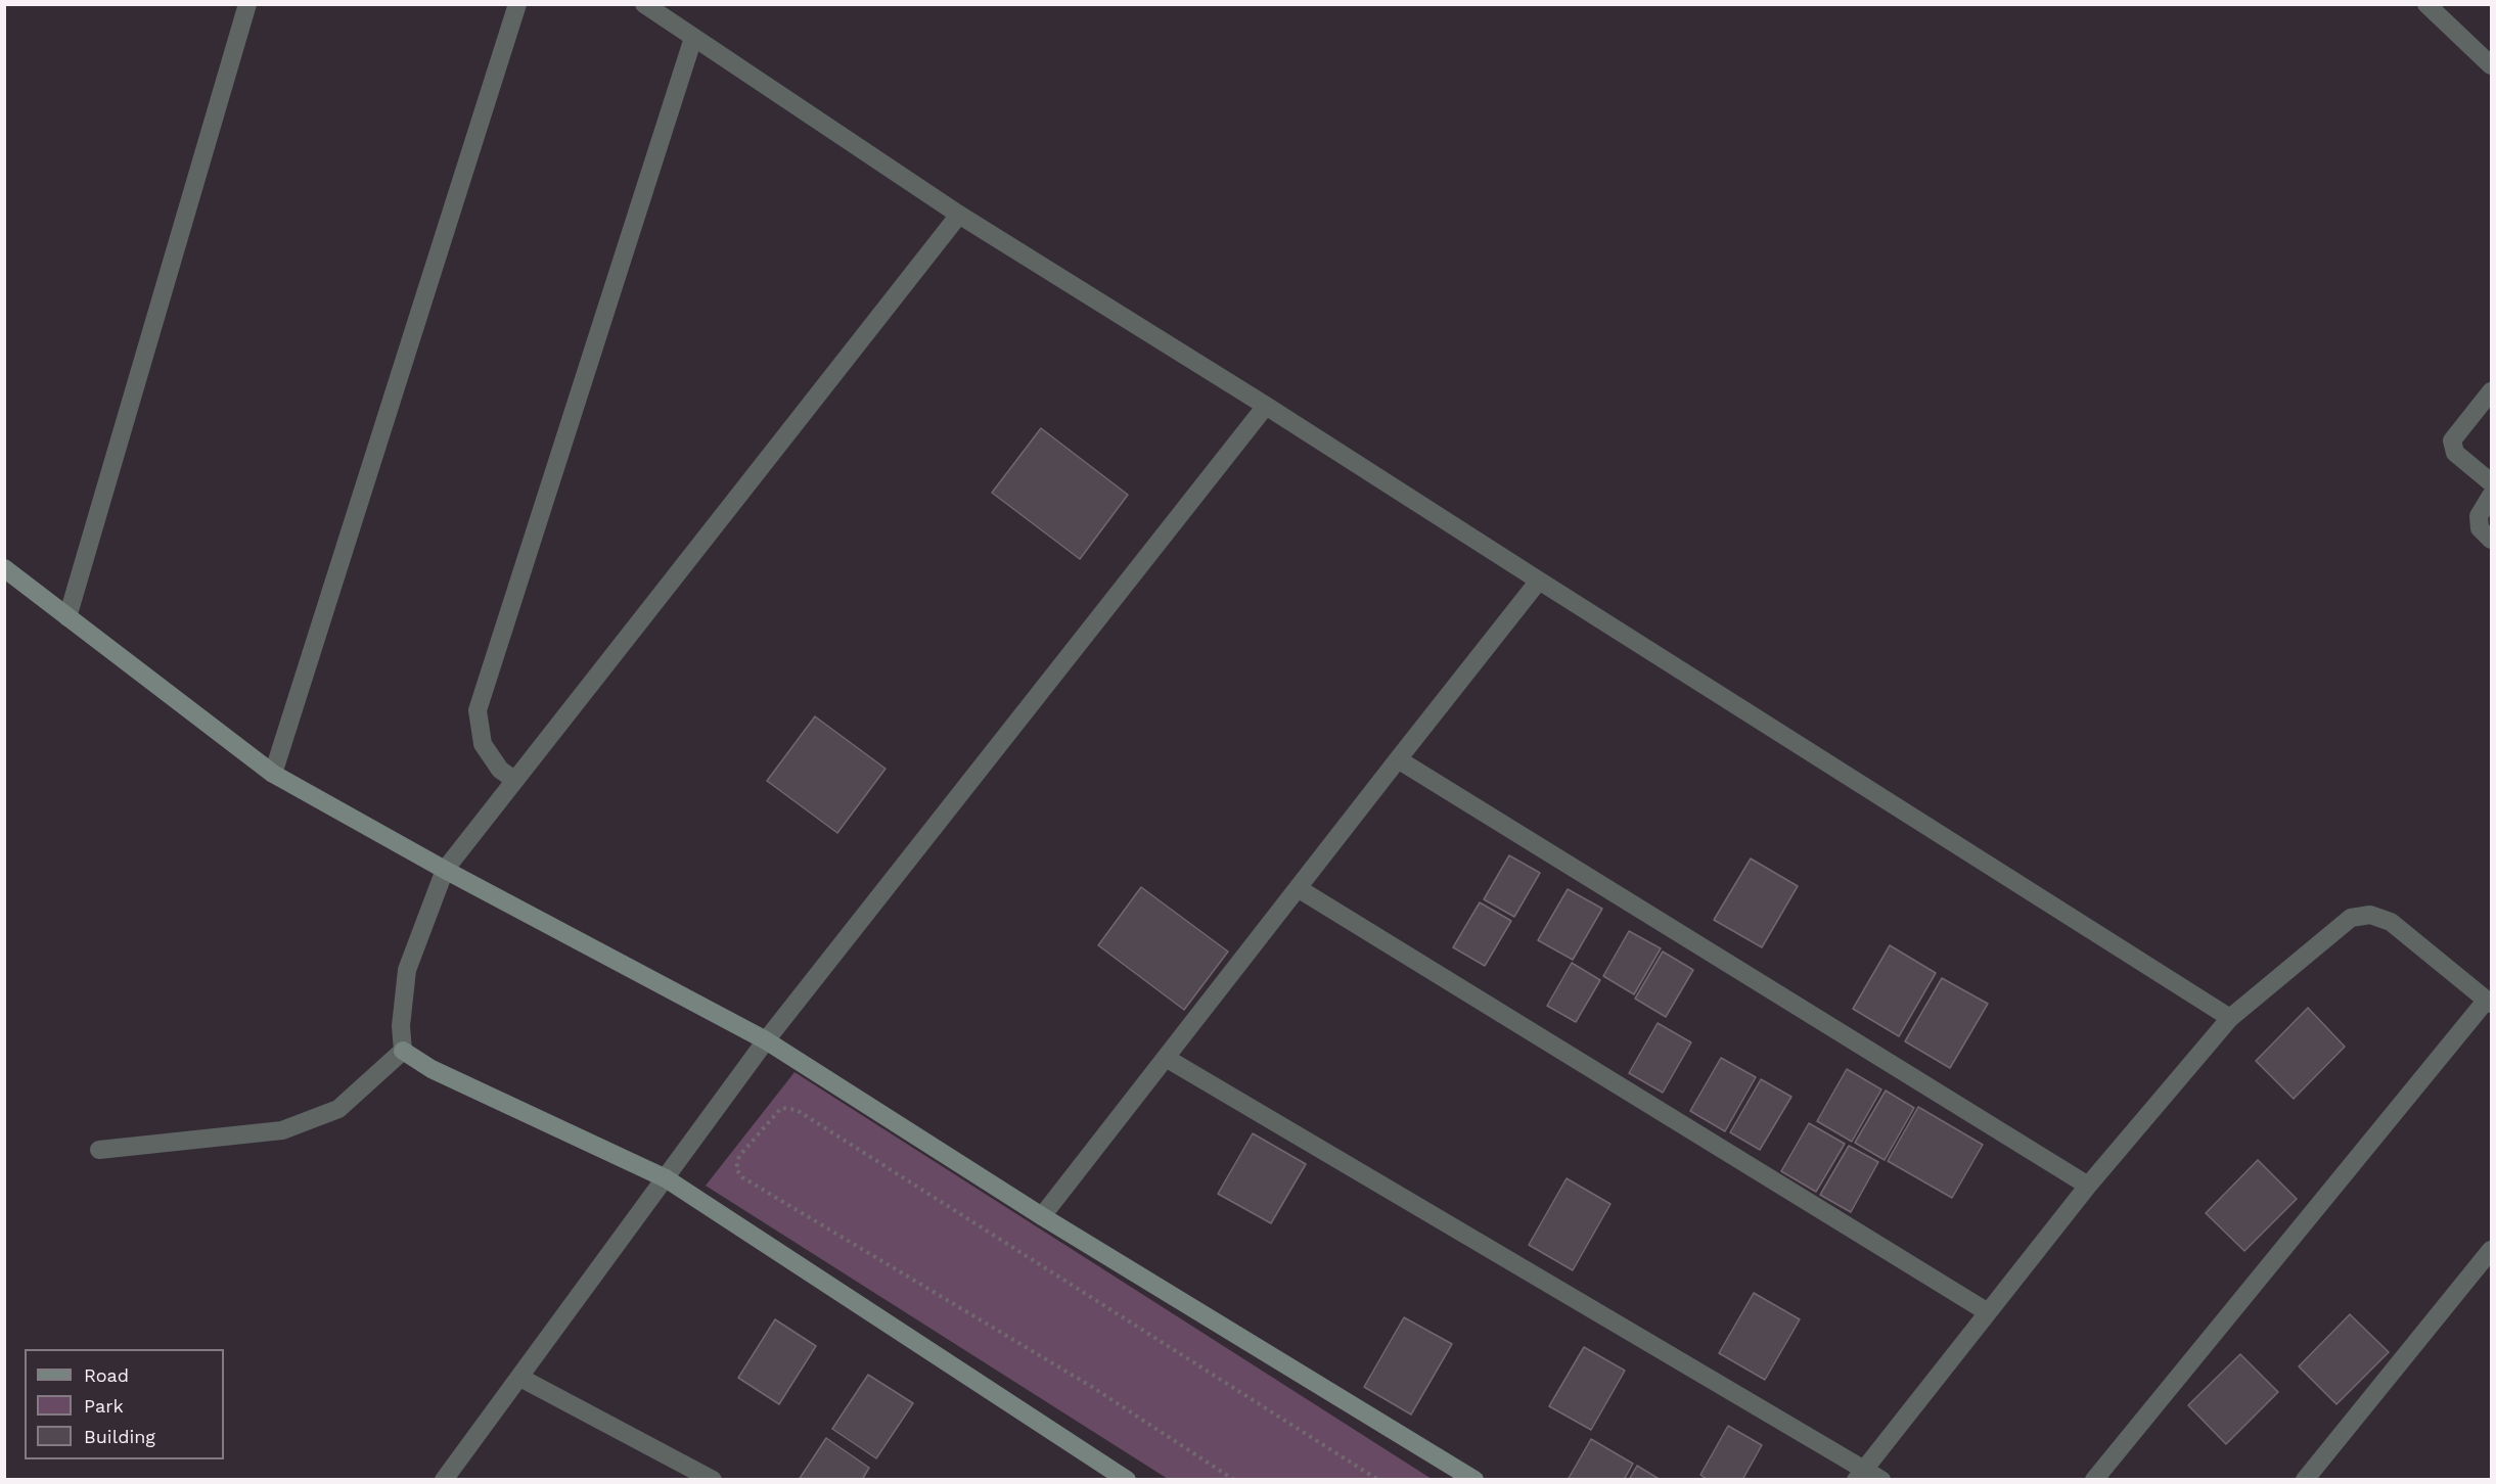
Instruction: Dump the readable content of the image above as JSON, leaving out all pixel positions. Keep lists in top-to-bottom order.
{
  "legend": ["Road", "Park", "Building"]
}
